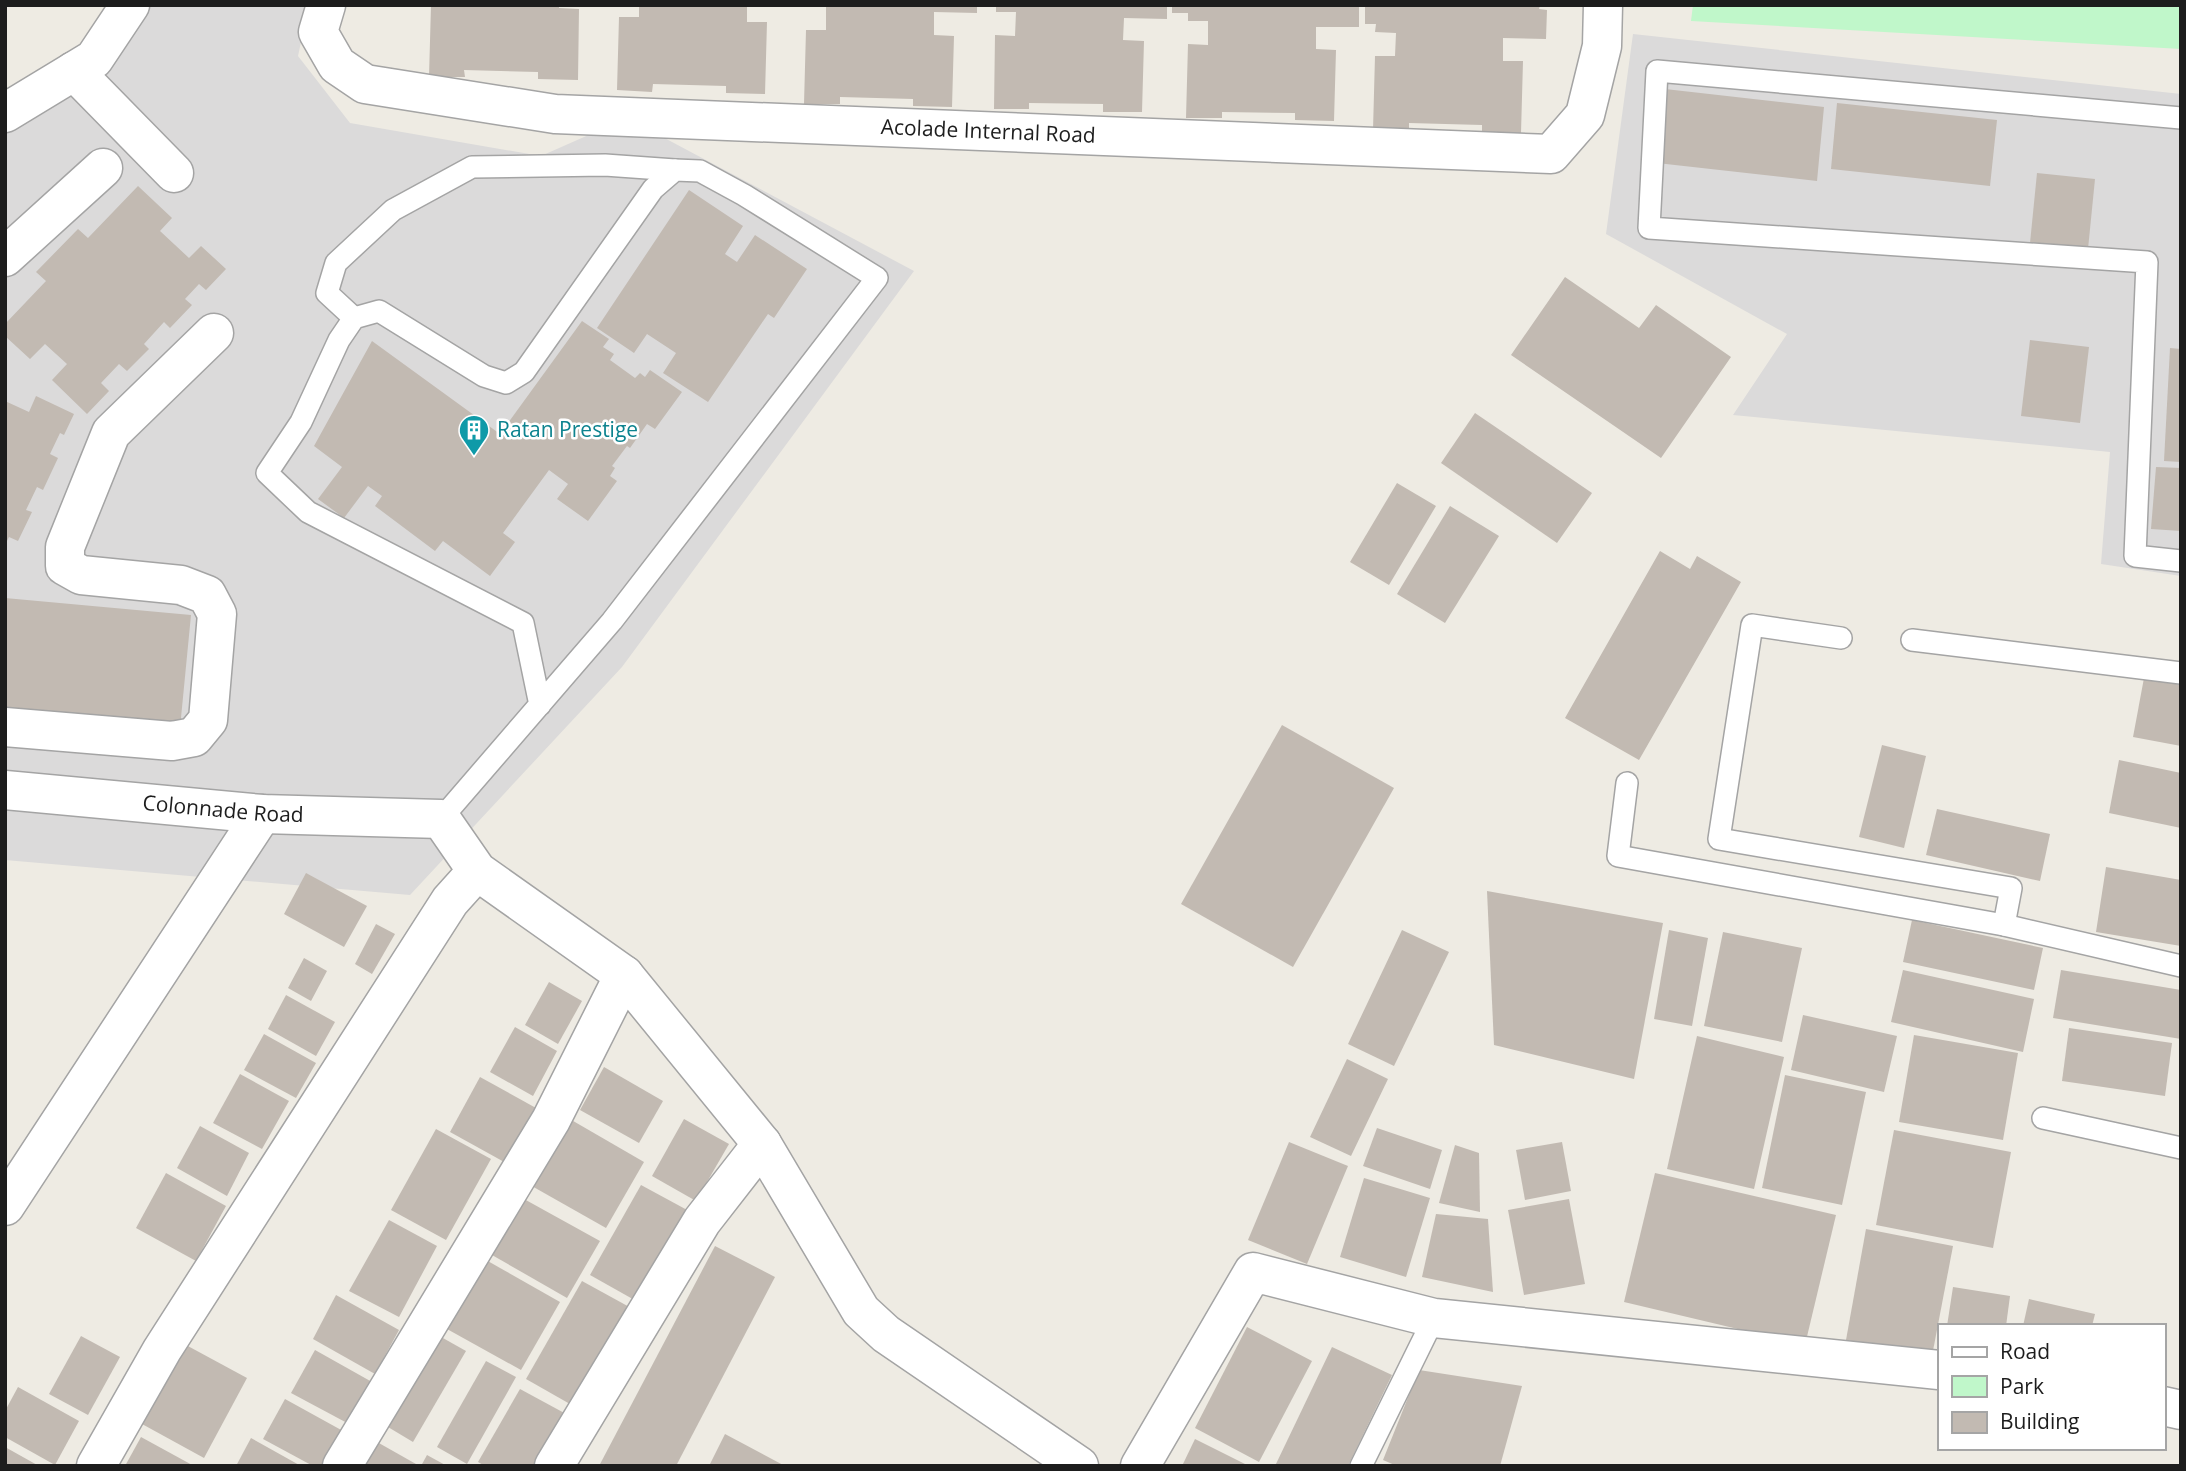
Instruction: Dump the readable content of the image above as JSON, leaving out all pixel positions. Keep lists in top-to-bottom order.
{
  "streets": {
    "street": ["Acolade Internal Road", "Colonnade Road"]
  },
  "places": {
    "building": ["Ratan Prestige"]
  },
  "legend": ["Road", "Park", "Building"]
}
